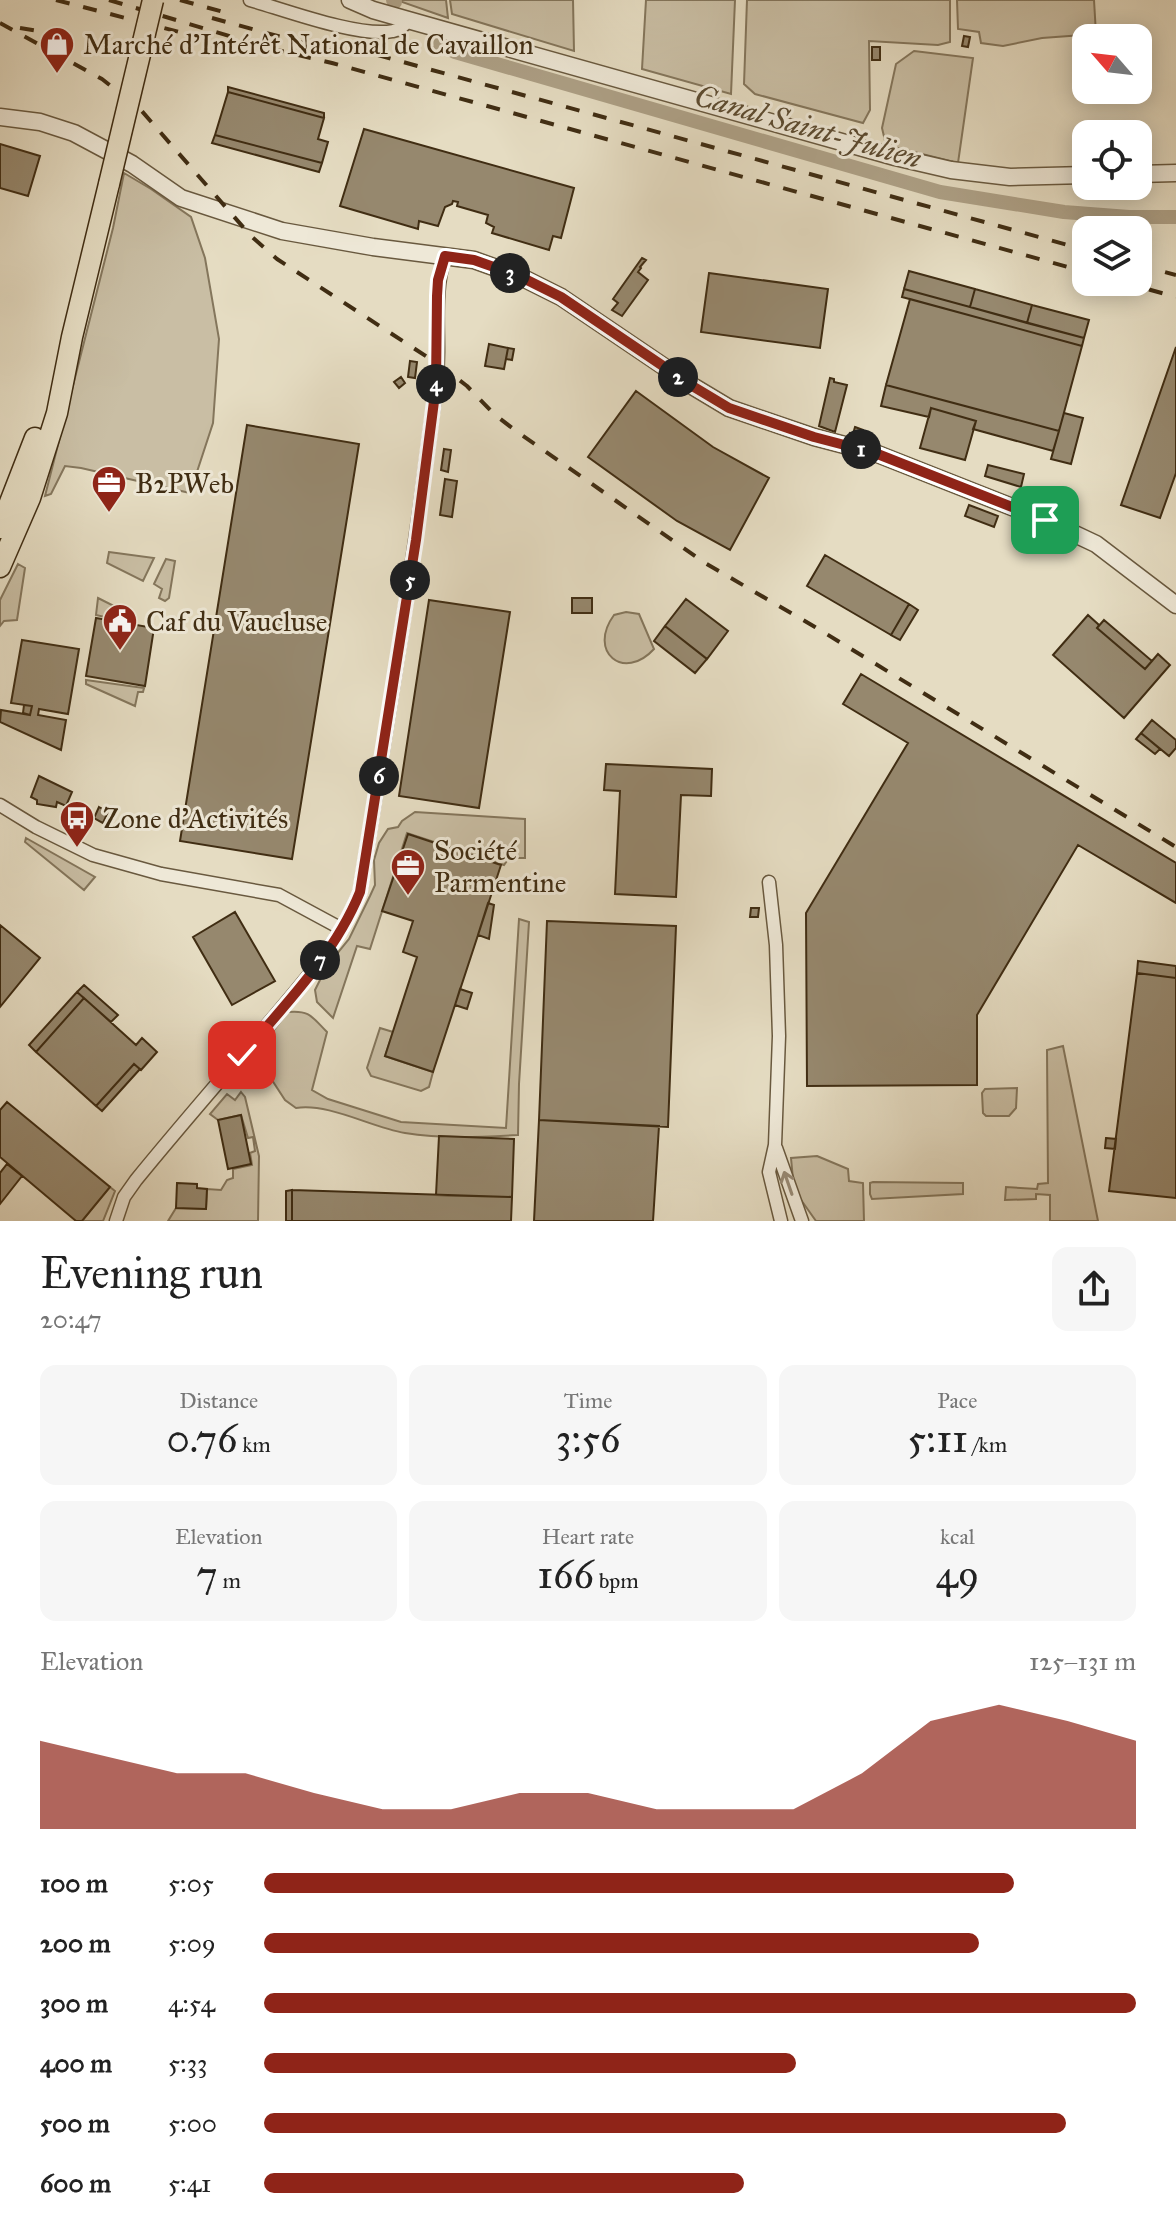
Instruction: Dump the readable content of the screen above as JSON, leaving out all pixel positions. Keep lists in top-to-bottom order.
{
  "water": ["Canal Saint-Julien"],
  "places": {
    "shop": ["Marché d'Intérêt National de Cavaillon"],
    "office": ["B2PWeb", "Société Parmentine"],
    "public building": ["Caf du Vaucluse"],
    "bus stop": ["Zone d'Activités"]
  },
  "north": "top left",
  "page": {
    "pins": [
      "3",
      "2",
      "4",
      "1",
      "5",
      "6",
      "7"
    ],
    "heading": ["Evening run", "20:47"],
    "stats": [
      ["Distance", "0.76 km"],
      ["Time", "3:56"],
      ["Pace", "5:11 /km"],
      ["Elevation", "7 m"],
      ["Heart rate", "166 bpm"],
      ["kcal", "49"]
    ],
    "chart": ["Elevation", "125–131 m"],
    "list": [
      {
        "name": "100 m",
        "note": "5:05"
      },
      {
        "name": "200 m",
        "note": "5:09"
      },
      {
        "name": "300 m",
        "note": "4:54"
      },
      {
        "name": "400 m",
        "note": "5:33"
      },
      {
        "name": "500 m",
        "note": "5:00"
      },
      {
        "name": "600 m",
        "note": "5:41"
      }
    ]
  }
}
